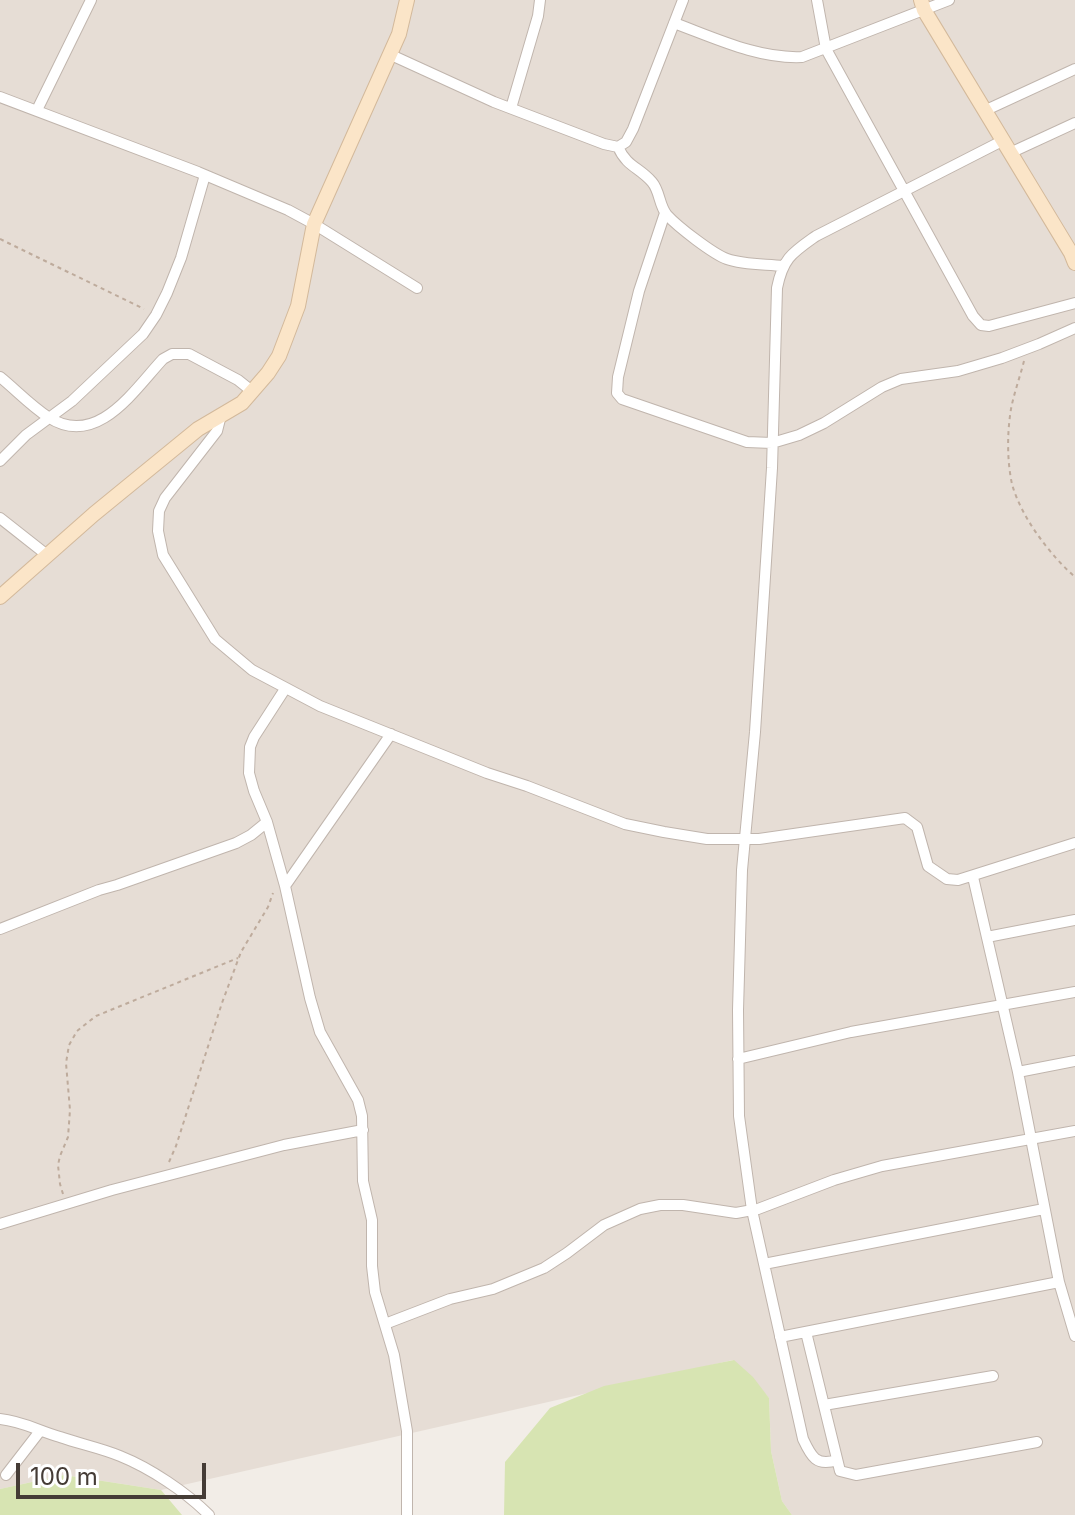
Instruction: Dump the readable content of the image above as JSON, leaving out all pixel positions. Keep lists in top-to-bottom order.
{
  "scale_bar": "100 m"
}
